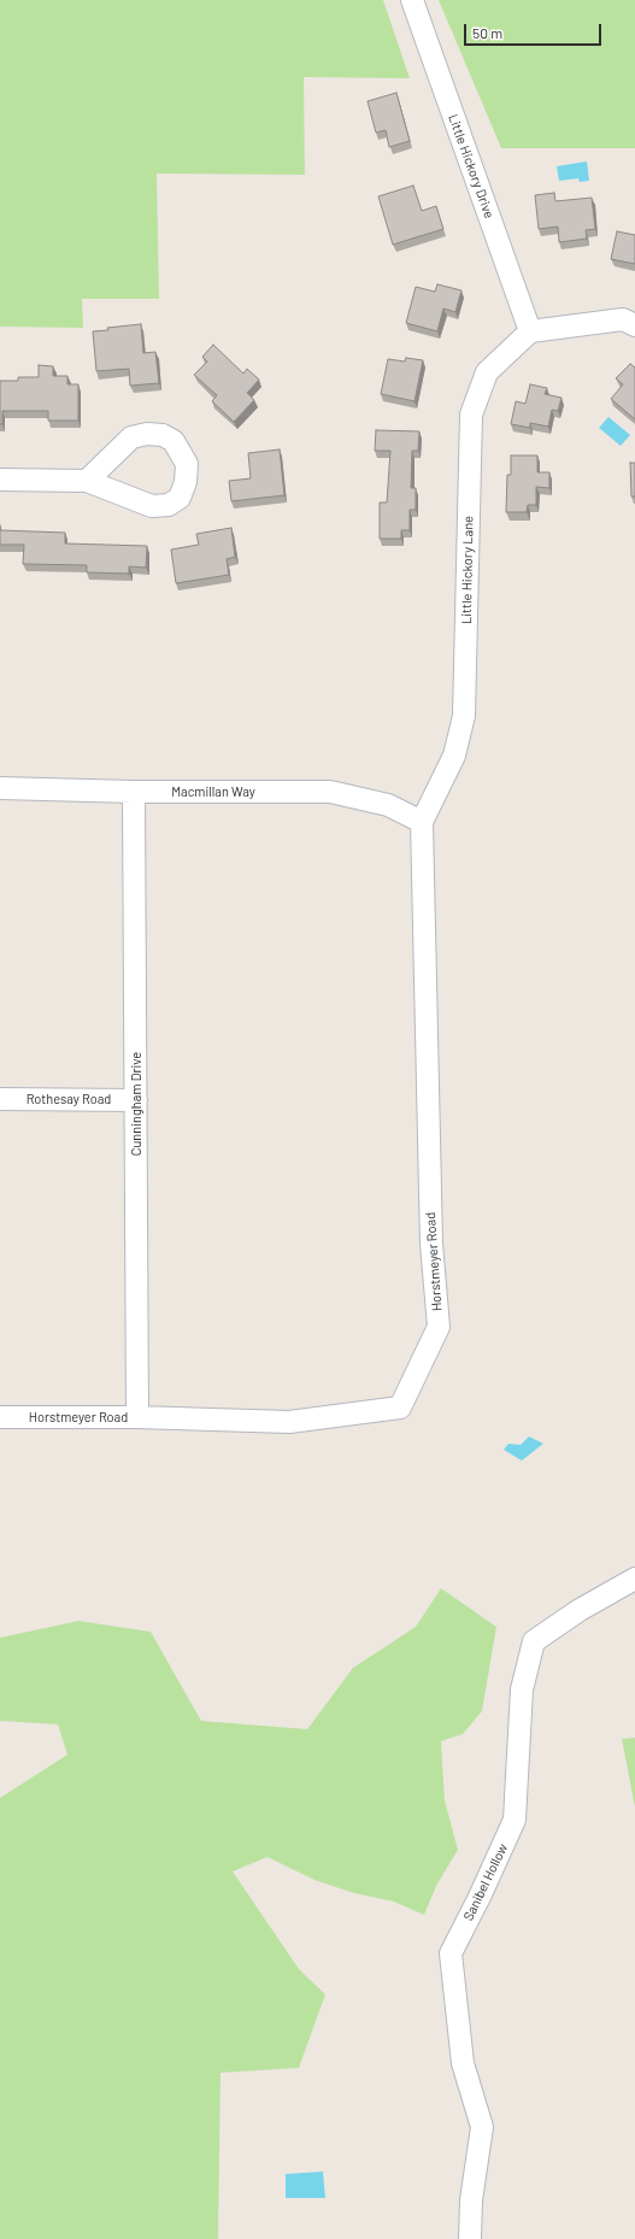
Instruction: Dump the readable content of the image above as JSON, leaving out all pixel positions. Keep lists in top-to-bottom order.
{
  "streets": {
    "street": [
      "Little Hickory Drive",
      "Little Hickory Lane",
      "Macmillan Way",
      "Rothesay Road",
      "Cunningham Drive",
      "Horstmeyer Road",
      "Sanibel Hollow"
    ]
  },
  "crossings": [
    ["Little Hickory Drive", "Little Hickory Lane"],
    ["Little Hickory Lane", "Macmillan Way"],
    ["Little Hickory Lane", "Horstmeyer Road"],
    ["Macmillan Way", "Cunningham Drive"],
    ["Macmillan Way", "Horstmeyer Road"],
    ["Rothesay Road", "Cunningham Drive"],
    ["Cunningham Drive", "Horstmeyer Road"]
  ],
  "scale_bar": "50 m"
}
